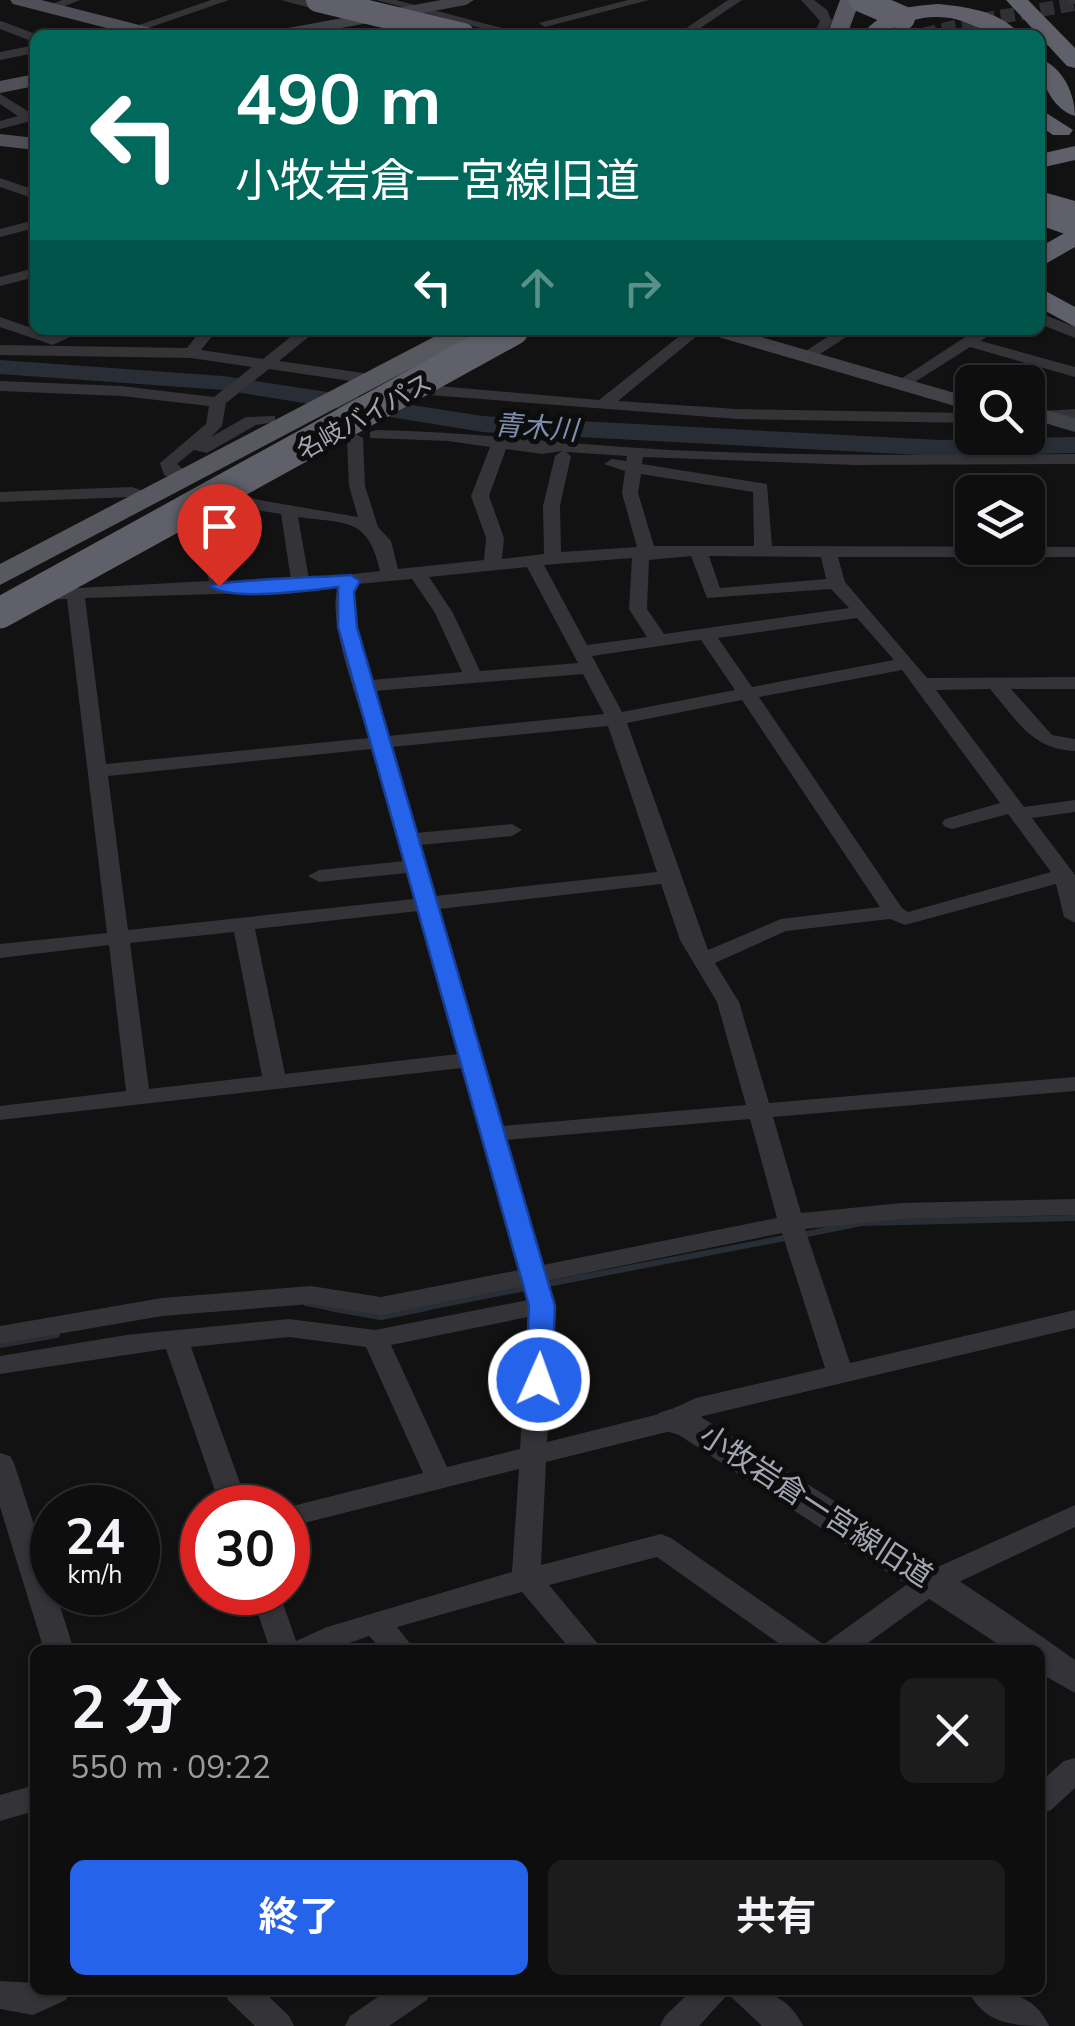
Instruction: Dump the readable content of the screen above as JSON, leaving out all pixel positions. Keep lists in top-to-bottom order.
{
  "streets": {
    "highway": ["名岐バイパス"],
    "street": ["小牧岩倉一宮線旧道"]
  },
  "water": ["青木川"],
  "page": {
    "turn": ["490 m", "小牧岩倉一宮線旧道"],
    "speed": "24 km/h",
    "limit": "30",
    "heading": ["2 分", "550 m · 09:22"],
    "buttons": ["終了", "共有"]
  }
}
